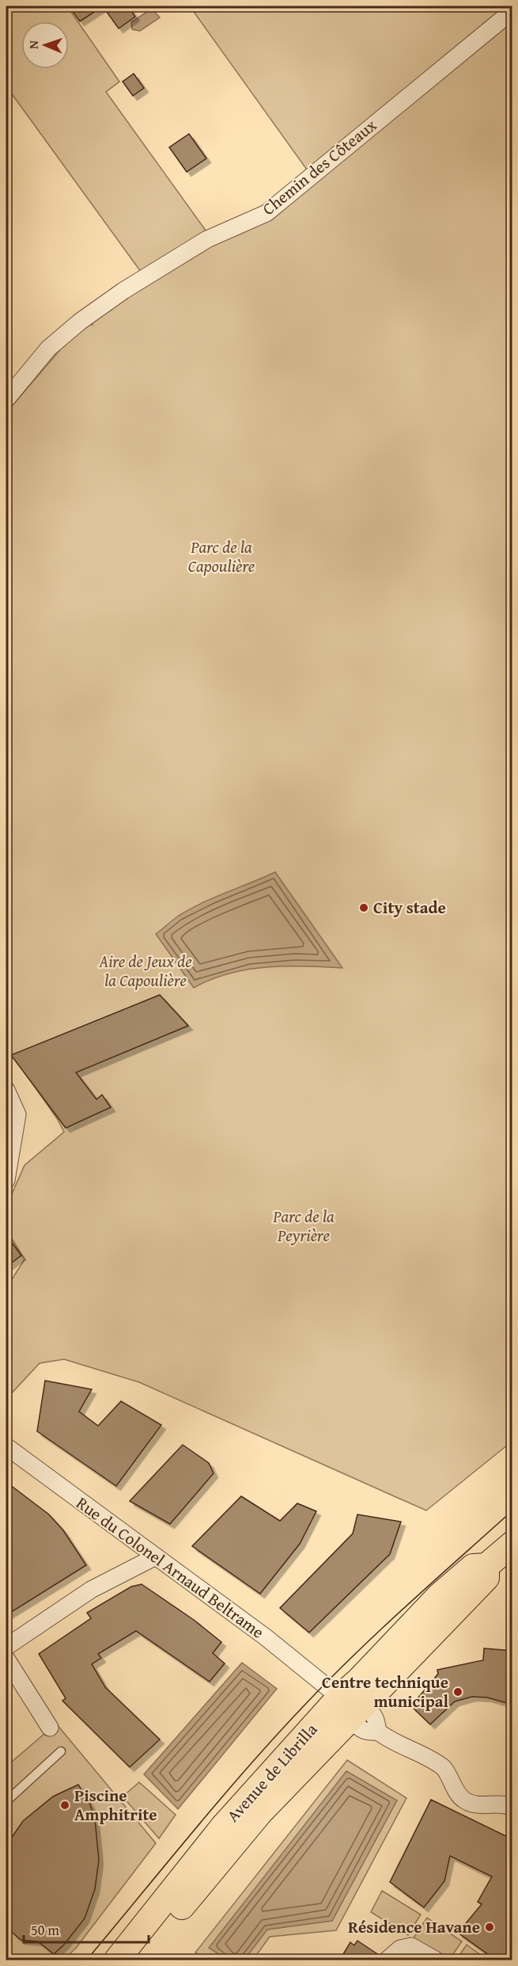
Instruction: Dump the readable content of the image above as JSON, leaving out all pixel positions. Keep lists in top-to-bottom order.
{
  "streets": {
    "main road": ["Avenue de Librilla"],
    "street": ["Chemin des Côteaux", "Rue du Colonel Arnaud Beltrame"]
  },
  "crossings": [
    ["Rue du Colonel Arnaud Beltrame", "Avenue de Librilla"]
  ],
  "parks": ["Parc de la Capoulière", "Aire de Jeux de la Capoulière", "Parc de la Peyrière"],
  "places": [
    "City stade",
    "Centre technique municipal",
    "Piscine Amphitrite",
    "Résidence Havane"
  ],
  "scale_bar": "50 m",
  "north": "left"
}
